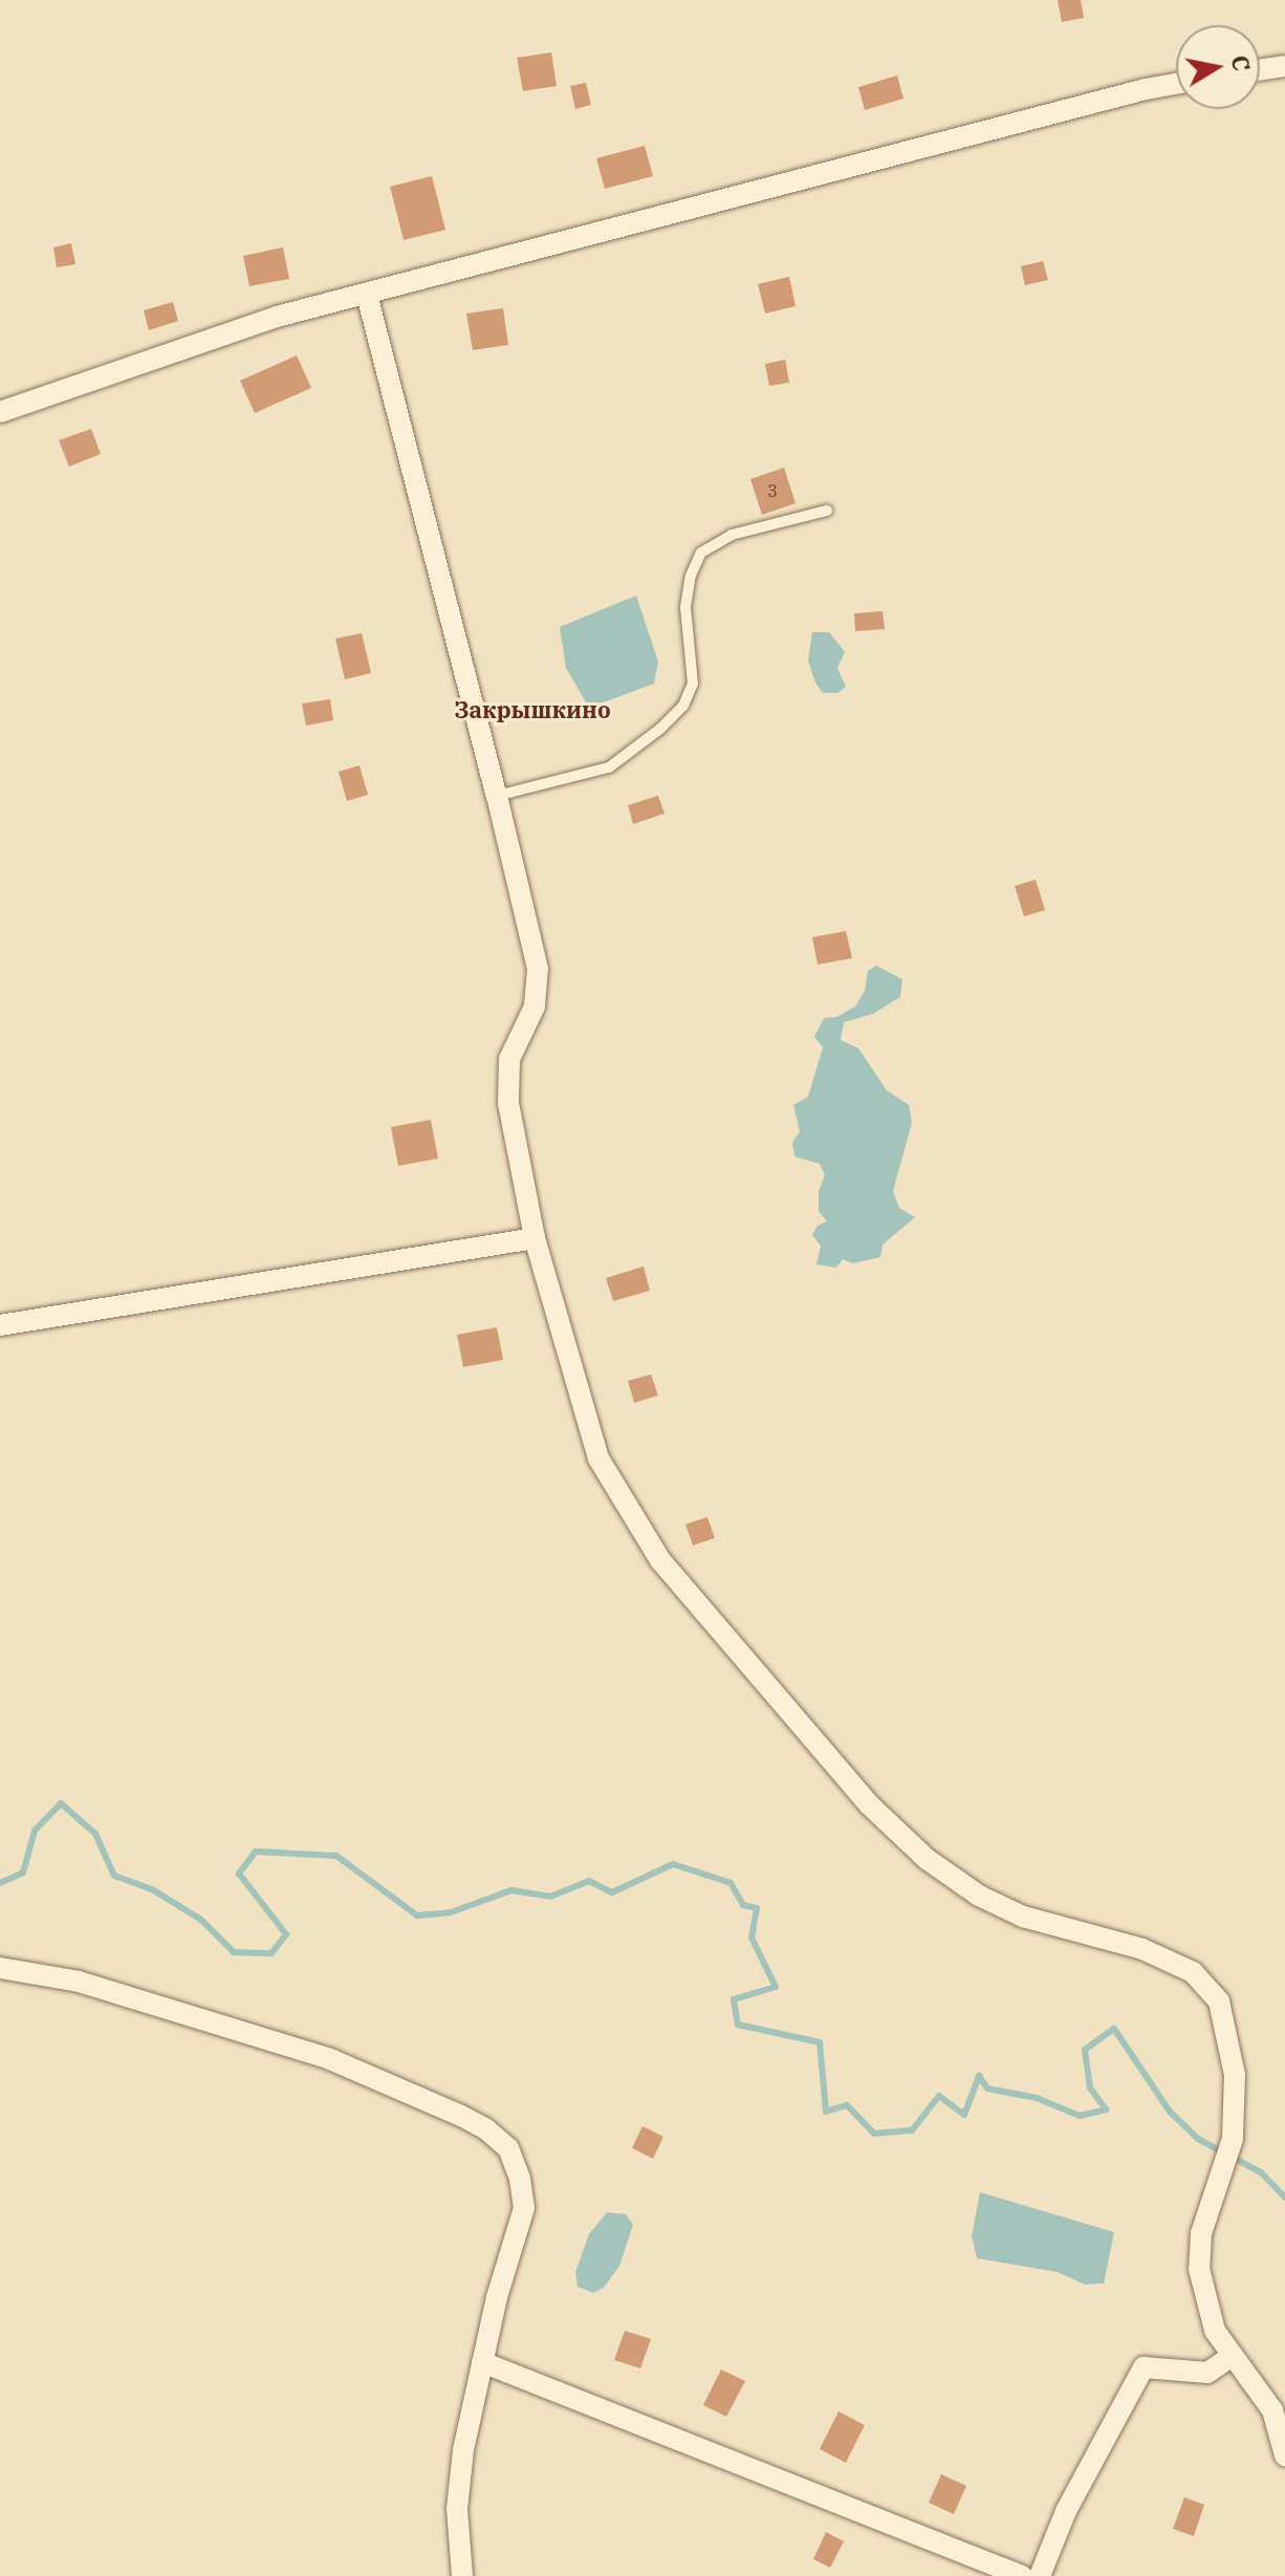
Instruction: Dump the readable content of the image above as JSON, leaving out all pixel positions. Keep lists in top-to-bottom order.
{
  "districts": ["Закрышкино"],
  "house_numbers": ["3"],
  "north": "right"
}
